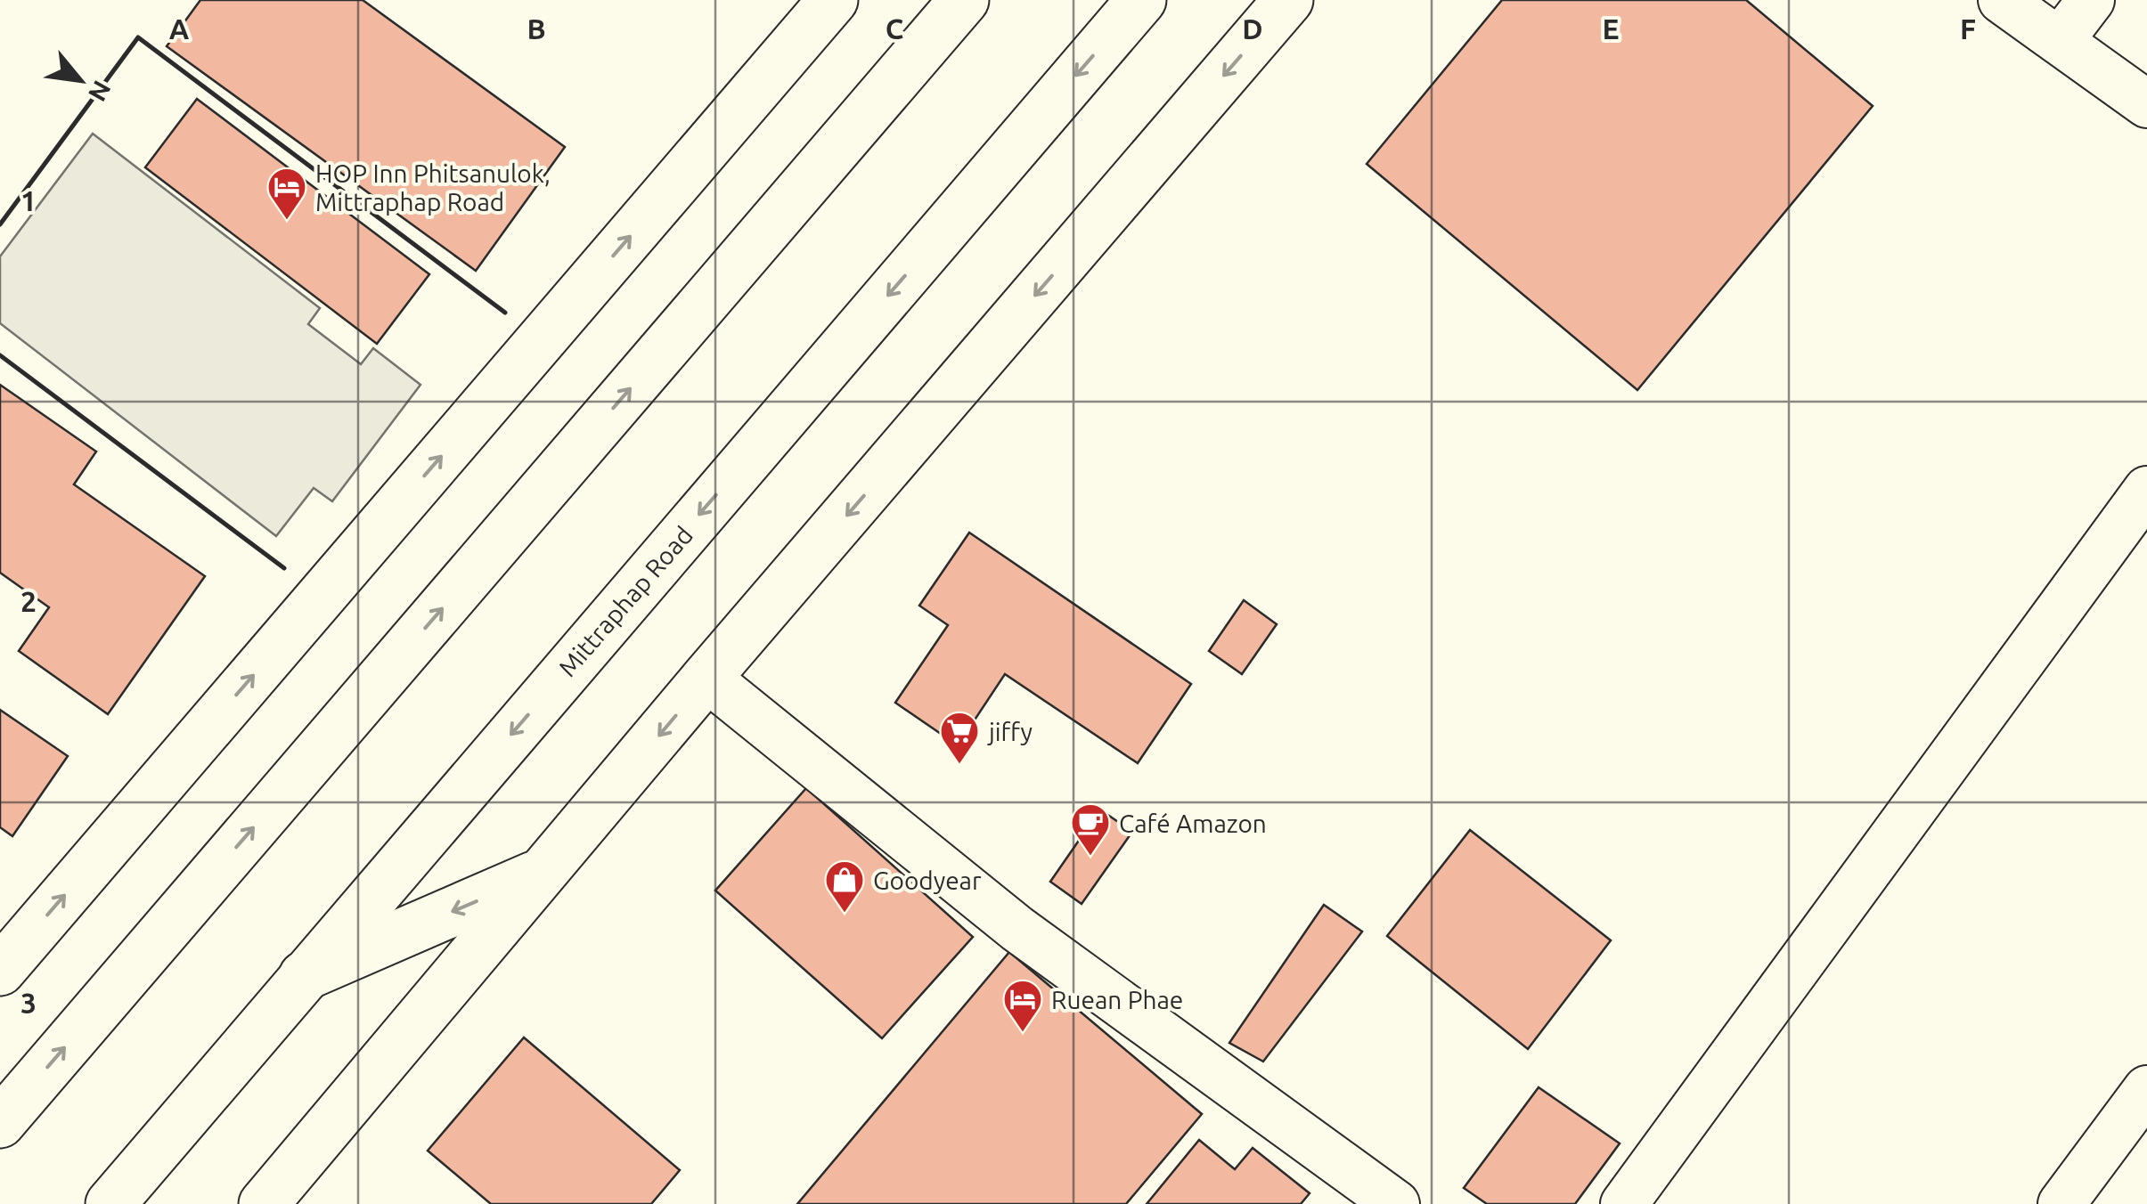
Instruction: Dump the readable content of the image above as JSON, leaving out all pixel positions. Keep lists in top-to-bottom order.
{
  "streets": {
    "main road": ["Mittraphap Road"]
  },
  "places": {
    "hotel": ["HOP Inn Phitsanulok, Mittraphap Road", "Ruean Phae"],
    "supermarket": ["jiffy"],
    "cafe": ["Café Amazon"],
    "shop": ["Goodyear"]
  },
  "north": "bottom right",
  "grid": {
    "columns": [
      "A",
      "B",
      "C",
      "D",
      "E",
      "F"
    ],
    "rows": ["1", "2", "3"]
  }
}
